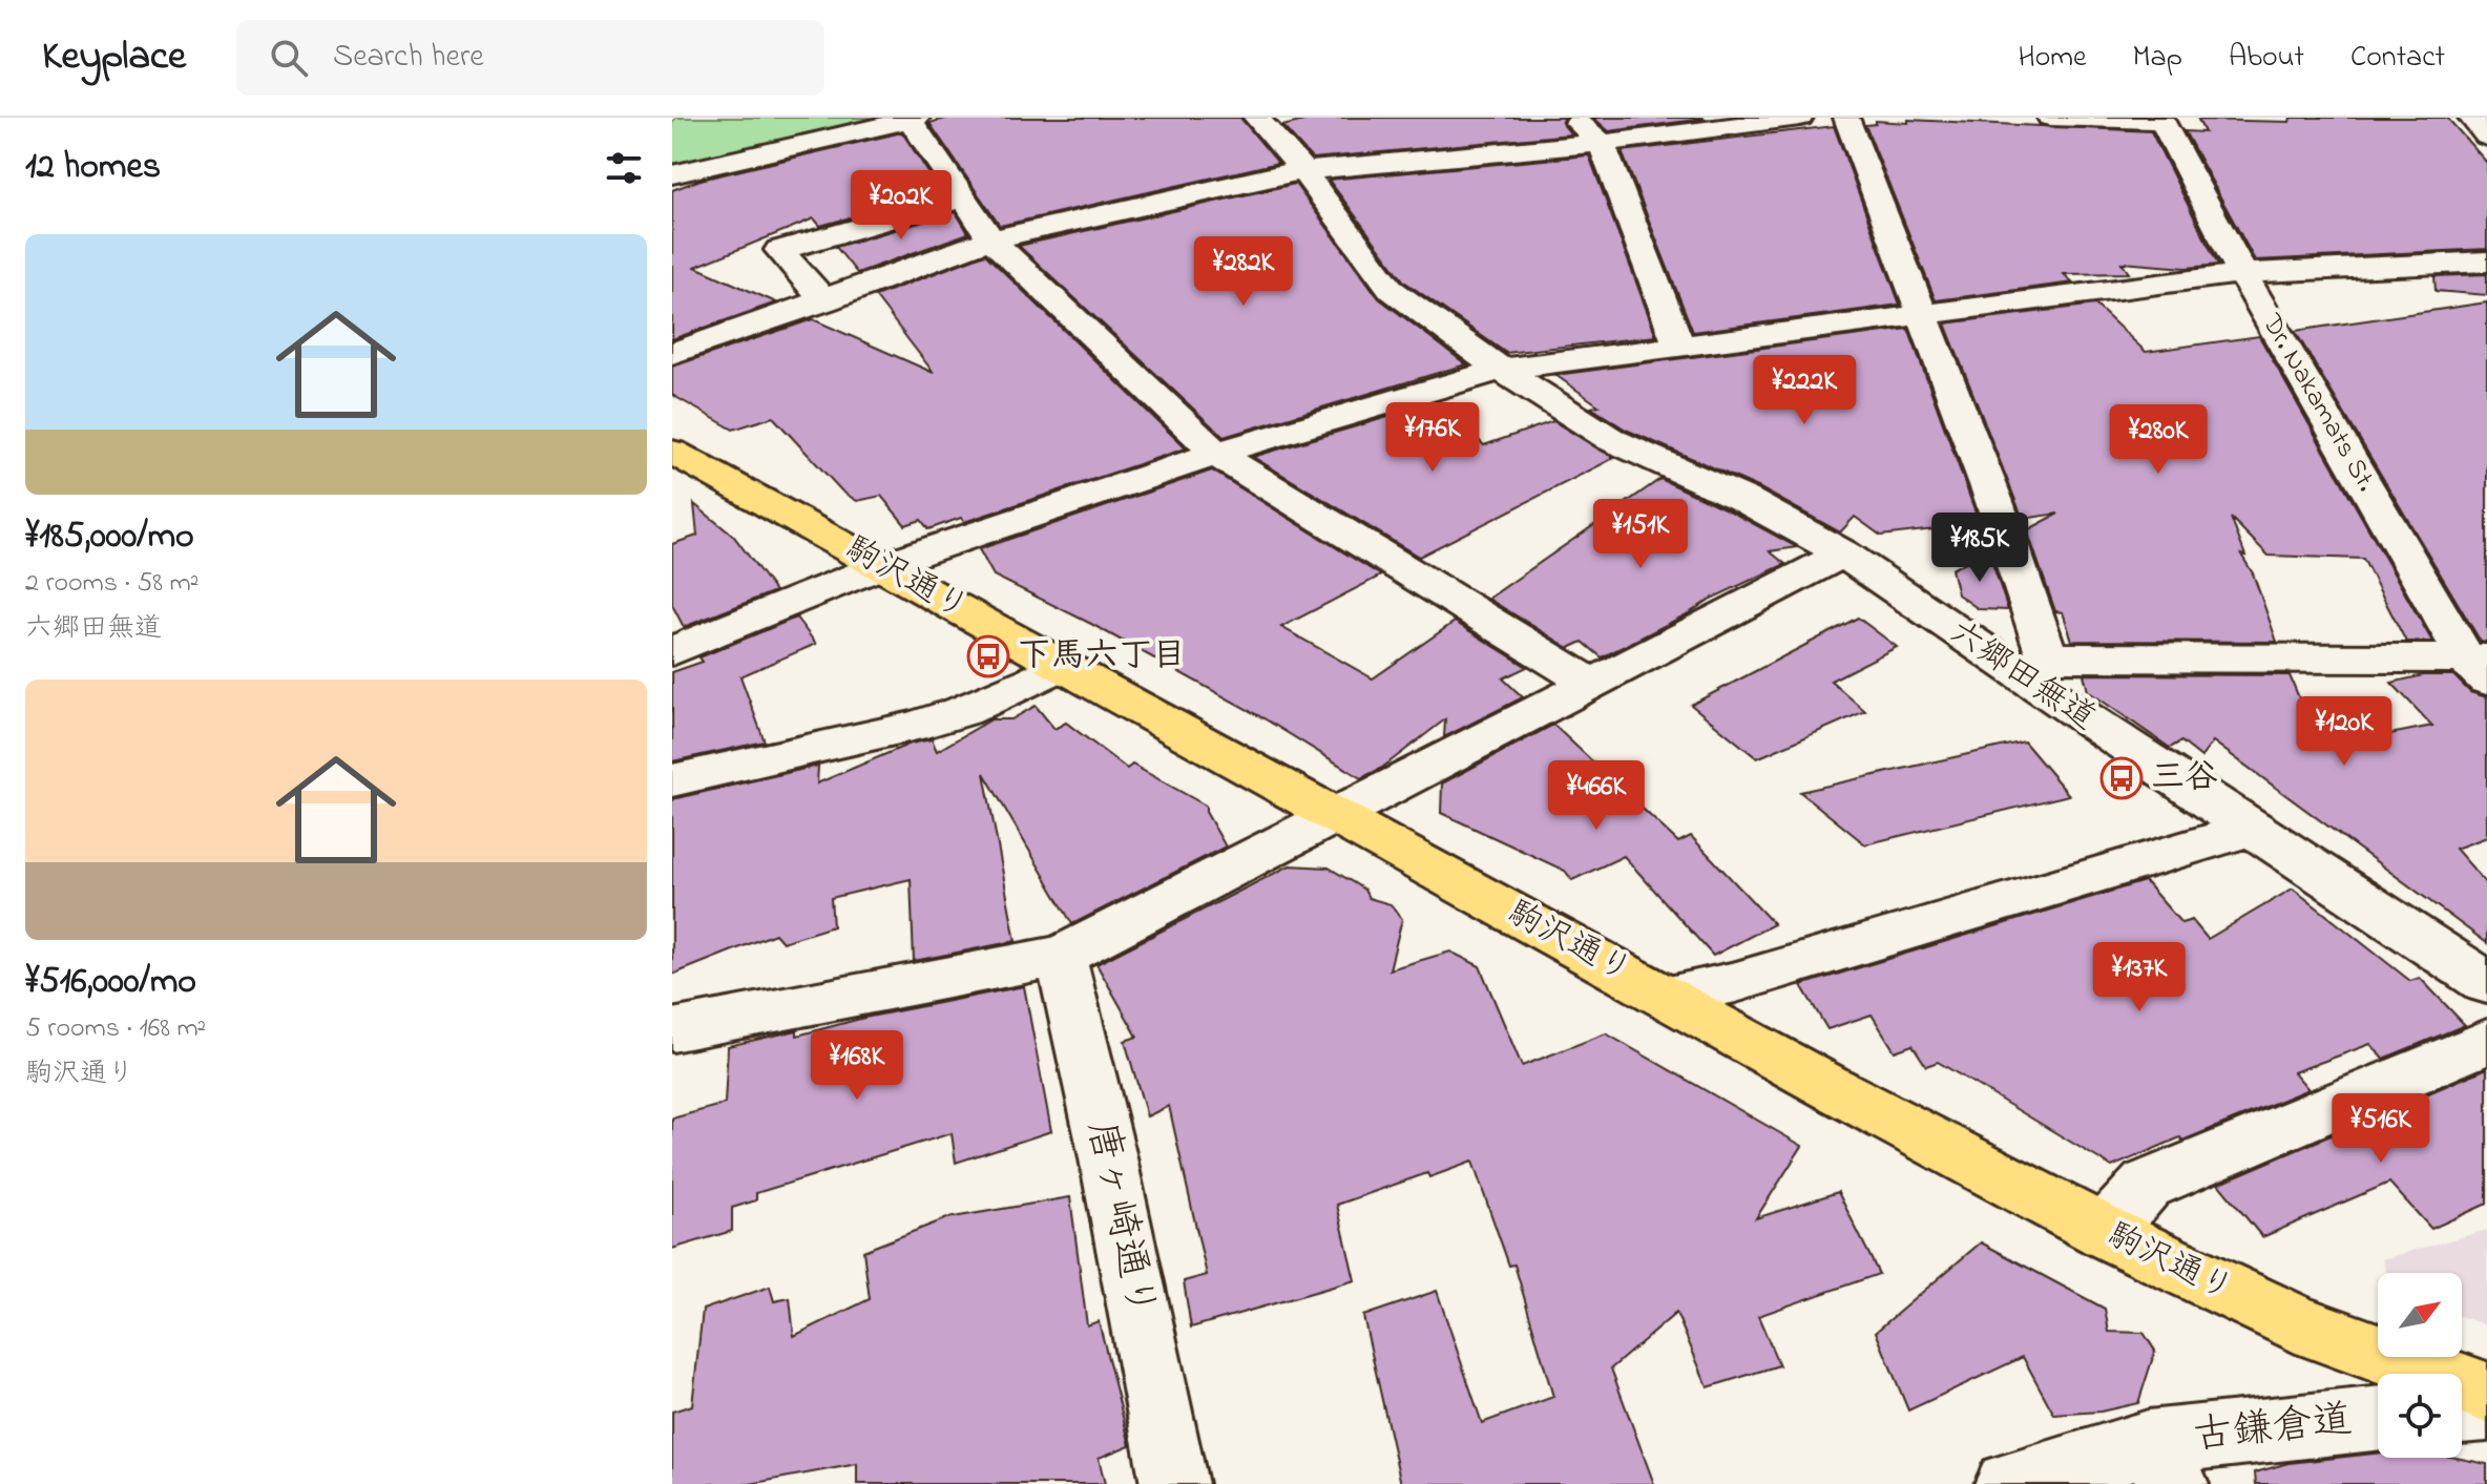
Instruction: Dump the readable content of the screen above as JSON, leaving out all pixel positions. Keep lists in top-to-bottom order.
{
  "streets": {
    "main road": ["駒沢通り"],
    "street": [
      "Dr. Nakamats St.",
      "六郷田無道",
      "唐ヶ崎通り",
      "古鎌倉道"
    ]
  },
  "places": {
    "bus stop": ["下馬六丁目", "三谷"]
  },
  "north": "top right",
  "page": {
    "header": "Keyplace",
    "search": "Search here",
    "nav": [
      "Home",
      "Map",
      "About",
      "Contact"
    ],
    "heading": "12 homes",
    "price": [
      "¥202K",
      "¥282K",
      "¥222K",
      "¥176K",
      "¥280K",
      "¥151K",
      "¥185K",
      "¥120K",
      "¥466K",
      "¥137K",
      "¥168K",
      "¥516K"
    ],
    "list": [
      {
        "name": "¥185,000/mo",
        "note": "2 rooms · 58 m² · 六郷田無道"
      },
      {
        "name": "¥516,000/mo",
        "note": "5 rooms · 168 m² · 駒沢通り"
      }
    ]
  }
}
